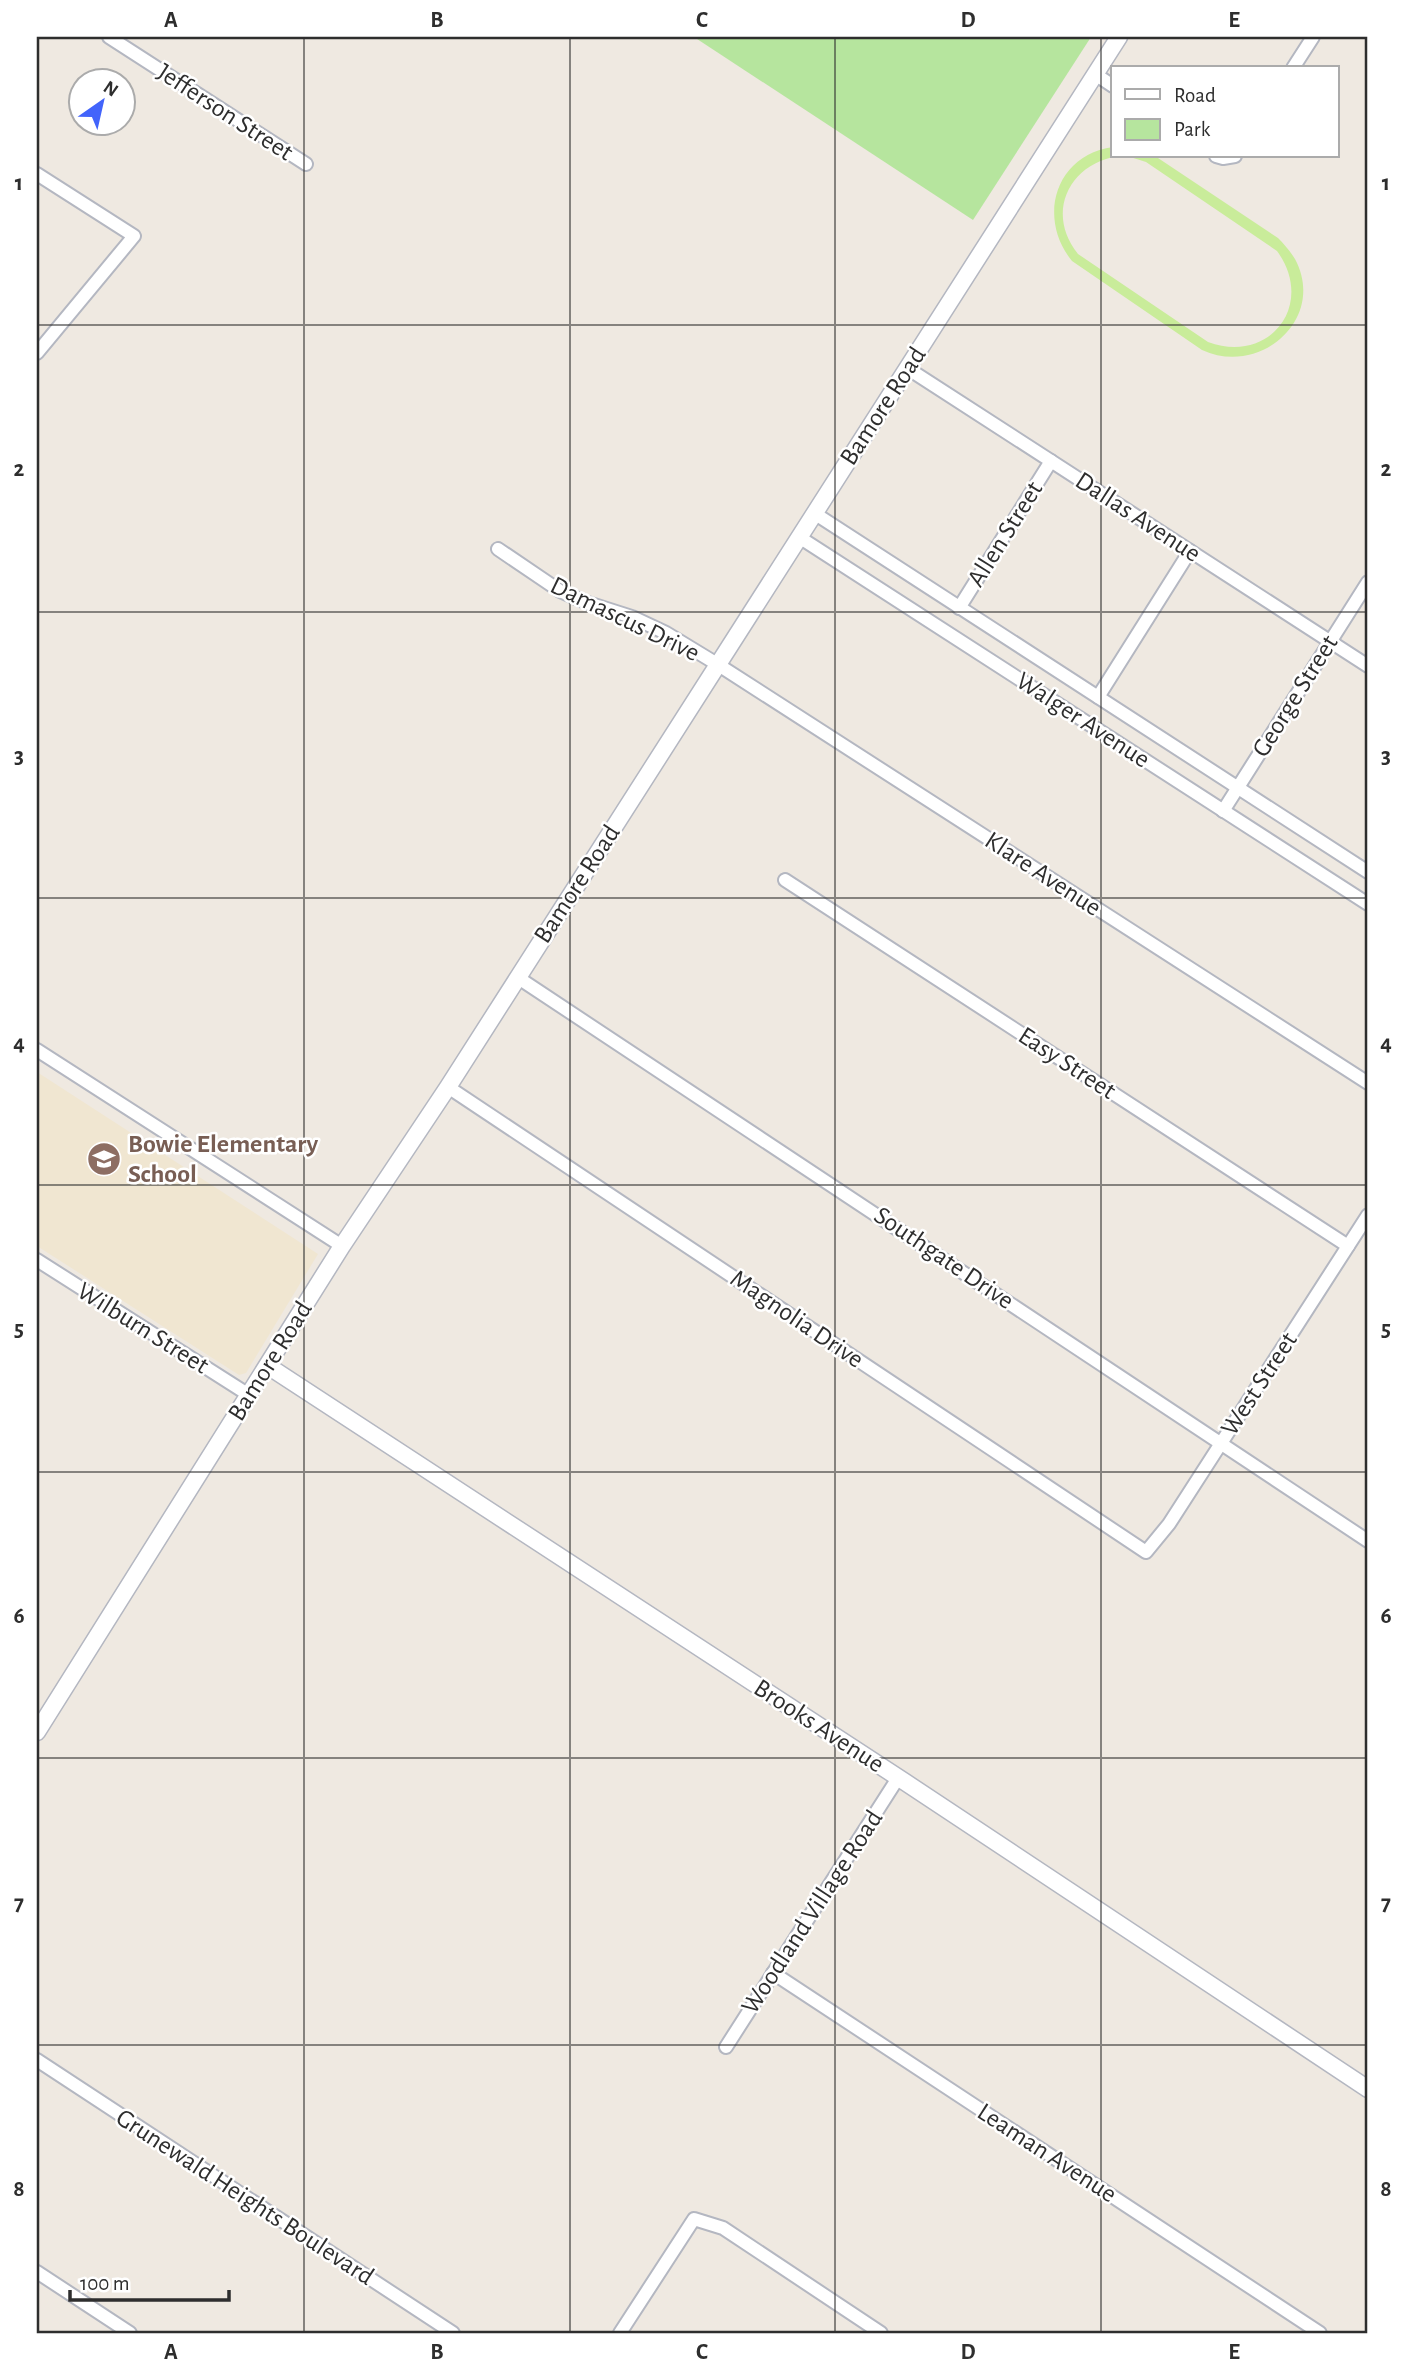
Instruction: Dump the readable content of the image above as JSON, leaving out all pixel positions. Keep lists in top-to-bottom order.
{
  "streets": {
    "street": [
      "Jefferson Street",
      "Bamore Road",
      "Dallas Avenue",
      "Allen Street",
      "Damascus Drive",
      "George Street",
      "Walger Avenue",
      "Klare Avenue",
      "Easy Street",
      "Southgate Drive",
      "Magnolia Drive",
      "Wilburn Street",
      "West Street",
      "Brooks Avenue",
      "Woodland Village Road",
      "Leaman Avenue",
      "Grunewald Heights Boulevard"
    ]
  },
  "crossings": [
    ["Bamore Road", "Dallas Avenue"],
    ["Bamore Road", "Damascus Drive"],
    ["Bamore Road", "Walger Avenue"],
    ["Bamore Road", "Klare Avenue"],
    ["Bamore Road", "Southgate Drive"],
    ["Bamore Road", "Magnolia Drive"],
    ["Bamore Road", "Wilburn Street"],
    ["Bamore Road", "Brooks Avenue"],
    ["Dallas Avenue", "Allen Street"],
    ["Dallas Avenue", "George Street"],
    ["Allen Street", "Walger Avenue"],
    ["Damascus Drive", "Klare Avenue"],
    ["George Street", "Walger Avenue"],
    ["Easy Street", "West Street"],
    ["Southgate Drive", "West Street"],
    ["Magnolia Drive", "West Street"],
    ["Brooks Avenue", "Woodland Village Road"],
    ["Woodland Village Road", "Leaman Avenue"]
  ],
  "places": {
    "school or university": ["Bowie Elementary School"]
  },
  "legend": ["Road", "Park"],
  "scale_bar": "100 m",
  "north": "top right",
  "grid": {
    "columns": [
      "A",
      "B",
      "C",
      "D",
      "E"
    ],
    "rows": [
      "1",
      "2",
      "3",
      "4",
      "5",
      "6",
      "7",
      "8"
    ]
  }
}
